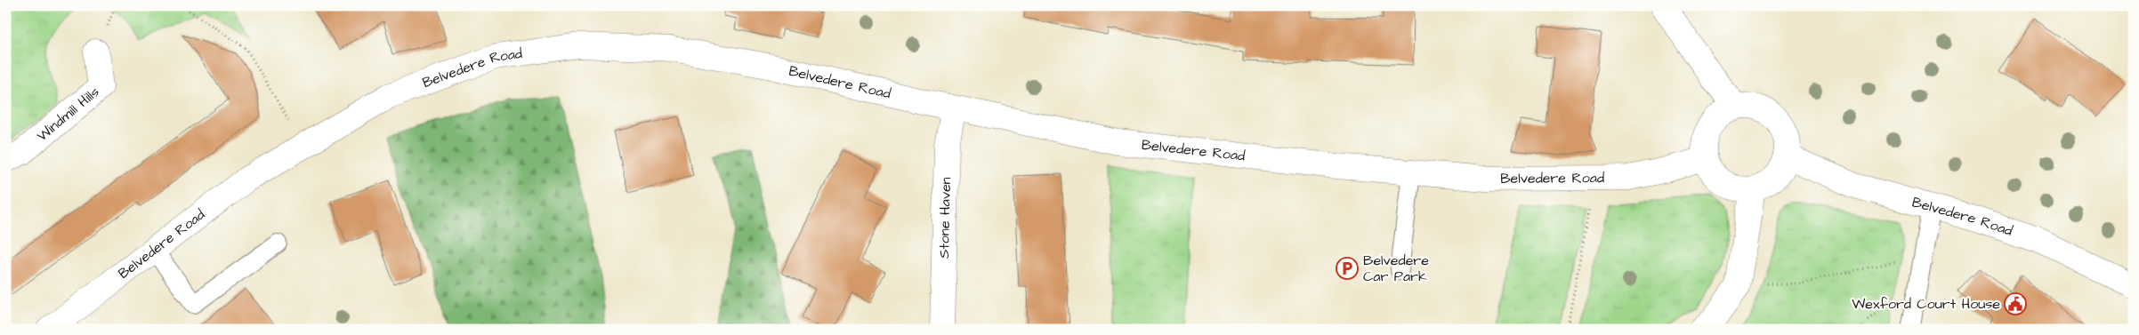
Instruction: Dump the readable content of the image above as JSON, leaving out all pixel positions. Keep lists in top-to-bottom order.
{
  "streets": {
    "street": ["Belvedere Road", "Windmill Hills", "Stone Haven"]
  },
  "crossings": [
    ["Belvedere Road", "Stone Haven"]
  ],
  "places": {
    "parking": ["Belvedere Car Park"],
    "public building": ["Wexford Court House"]
  }
}
